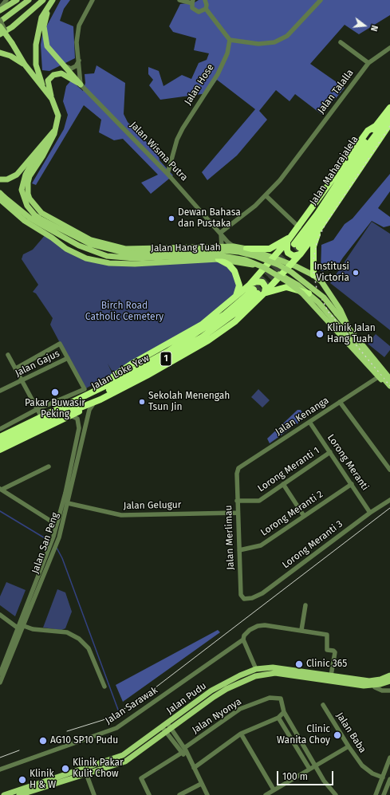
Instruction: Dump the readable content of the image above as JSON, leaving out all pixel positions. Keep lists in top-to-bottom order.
{
  "streets": {
    "highway": ["Jalan Maharajalela", "1", "Jalan Loke Yew"],
    "main road": ["Jalan Hang Tuah", "Jalan Pudu"],
    "street": [
      "Jalan Hose",
      "Jalan Talalla",
      "Jalan Wisma Putra",
      "Jalan Gajus",
      "Jalan Kenanga",
      "Lorong Meranti",
      "Lorong Meranti 1",
      "Jalan Gelugur",
      "Lorong Meranti 2",
      "Jalan Merlimau",
      "Jalan San Peng",
      "Lorong Meranti 3",
      "Jalan Sarawak",
      "Jalan Nyonya",
      "Jalan Baba"
    ]
  },
  "crossings": [
    ["Jalan Hose", "Jalan Wisma Putra"],
    ["Jalan Talalla", "Jalan Wisma Putra"],
    ["Jalan Wisma Putra", "Jalan Hang Tuah"],
    ["Jalan Hang Tuah", "Jalan Kenanga"],
    ["Jalan Kenanga", "Lorong Meranti"],
    ["Jalan Kenanga", "Jalan Merlimau"],
    ["Lorong Meranti", "Lorong Meranti 1"],
    ["Lorong Meranti", "Lorong Meranti 2"],
    ["Lorong Meranti", "Lorong Meranti 3"],
    ["Lorong Meranti 1", "Jalan Merlimau"],
    ["Jalan Gelugur", "Jalan Merlimau"],
    ["Jalan Gelugur", "Jalan San Peng"],
    ["Lorong Meranti 2", "Jalan Merlimau"],
    ["Jalan Merlimau", "Lorong Meranti 3"],
    ["Jalan Pudu", "Jalan Sarawak"]
  ],
  "parks": ["Birch Road Catholic Cemetery"],
  "places": [
    "Dewan Bahasa dan Pustaka",
    "Institusi Victoria",
    "Klinik Jalan Hang Tuah",
    "Pakar Buwasir Peking",
    "Sekolah Menengah Tsun Jin",
    "Clinic 365",
    "Clinic Wanita Choy",
    "AG10 SP10 Pudu",
    "Klinik Pakar Kulit Chow",
    "Klinik H & W"
  ],
  "scale_bar": "100 m",
  "north": "right"
}
